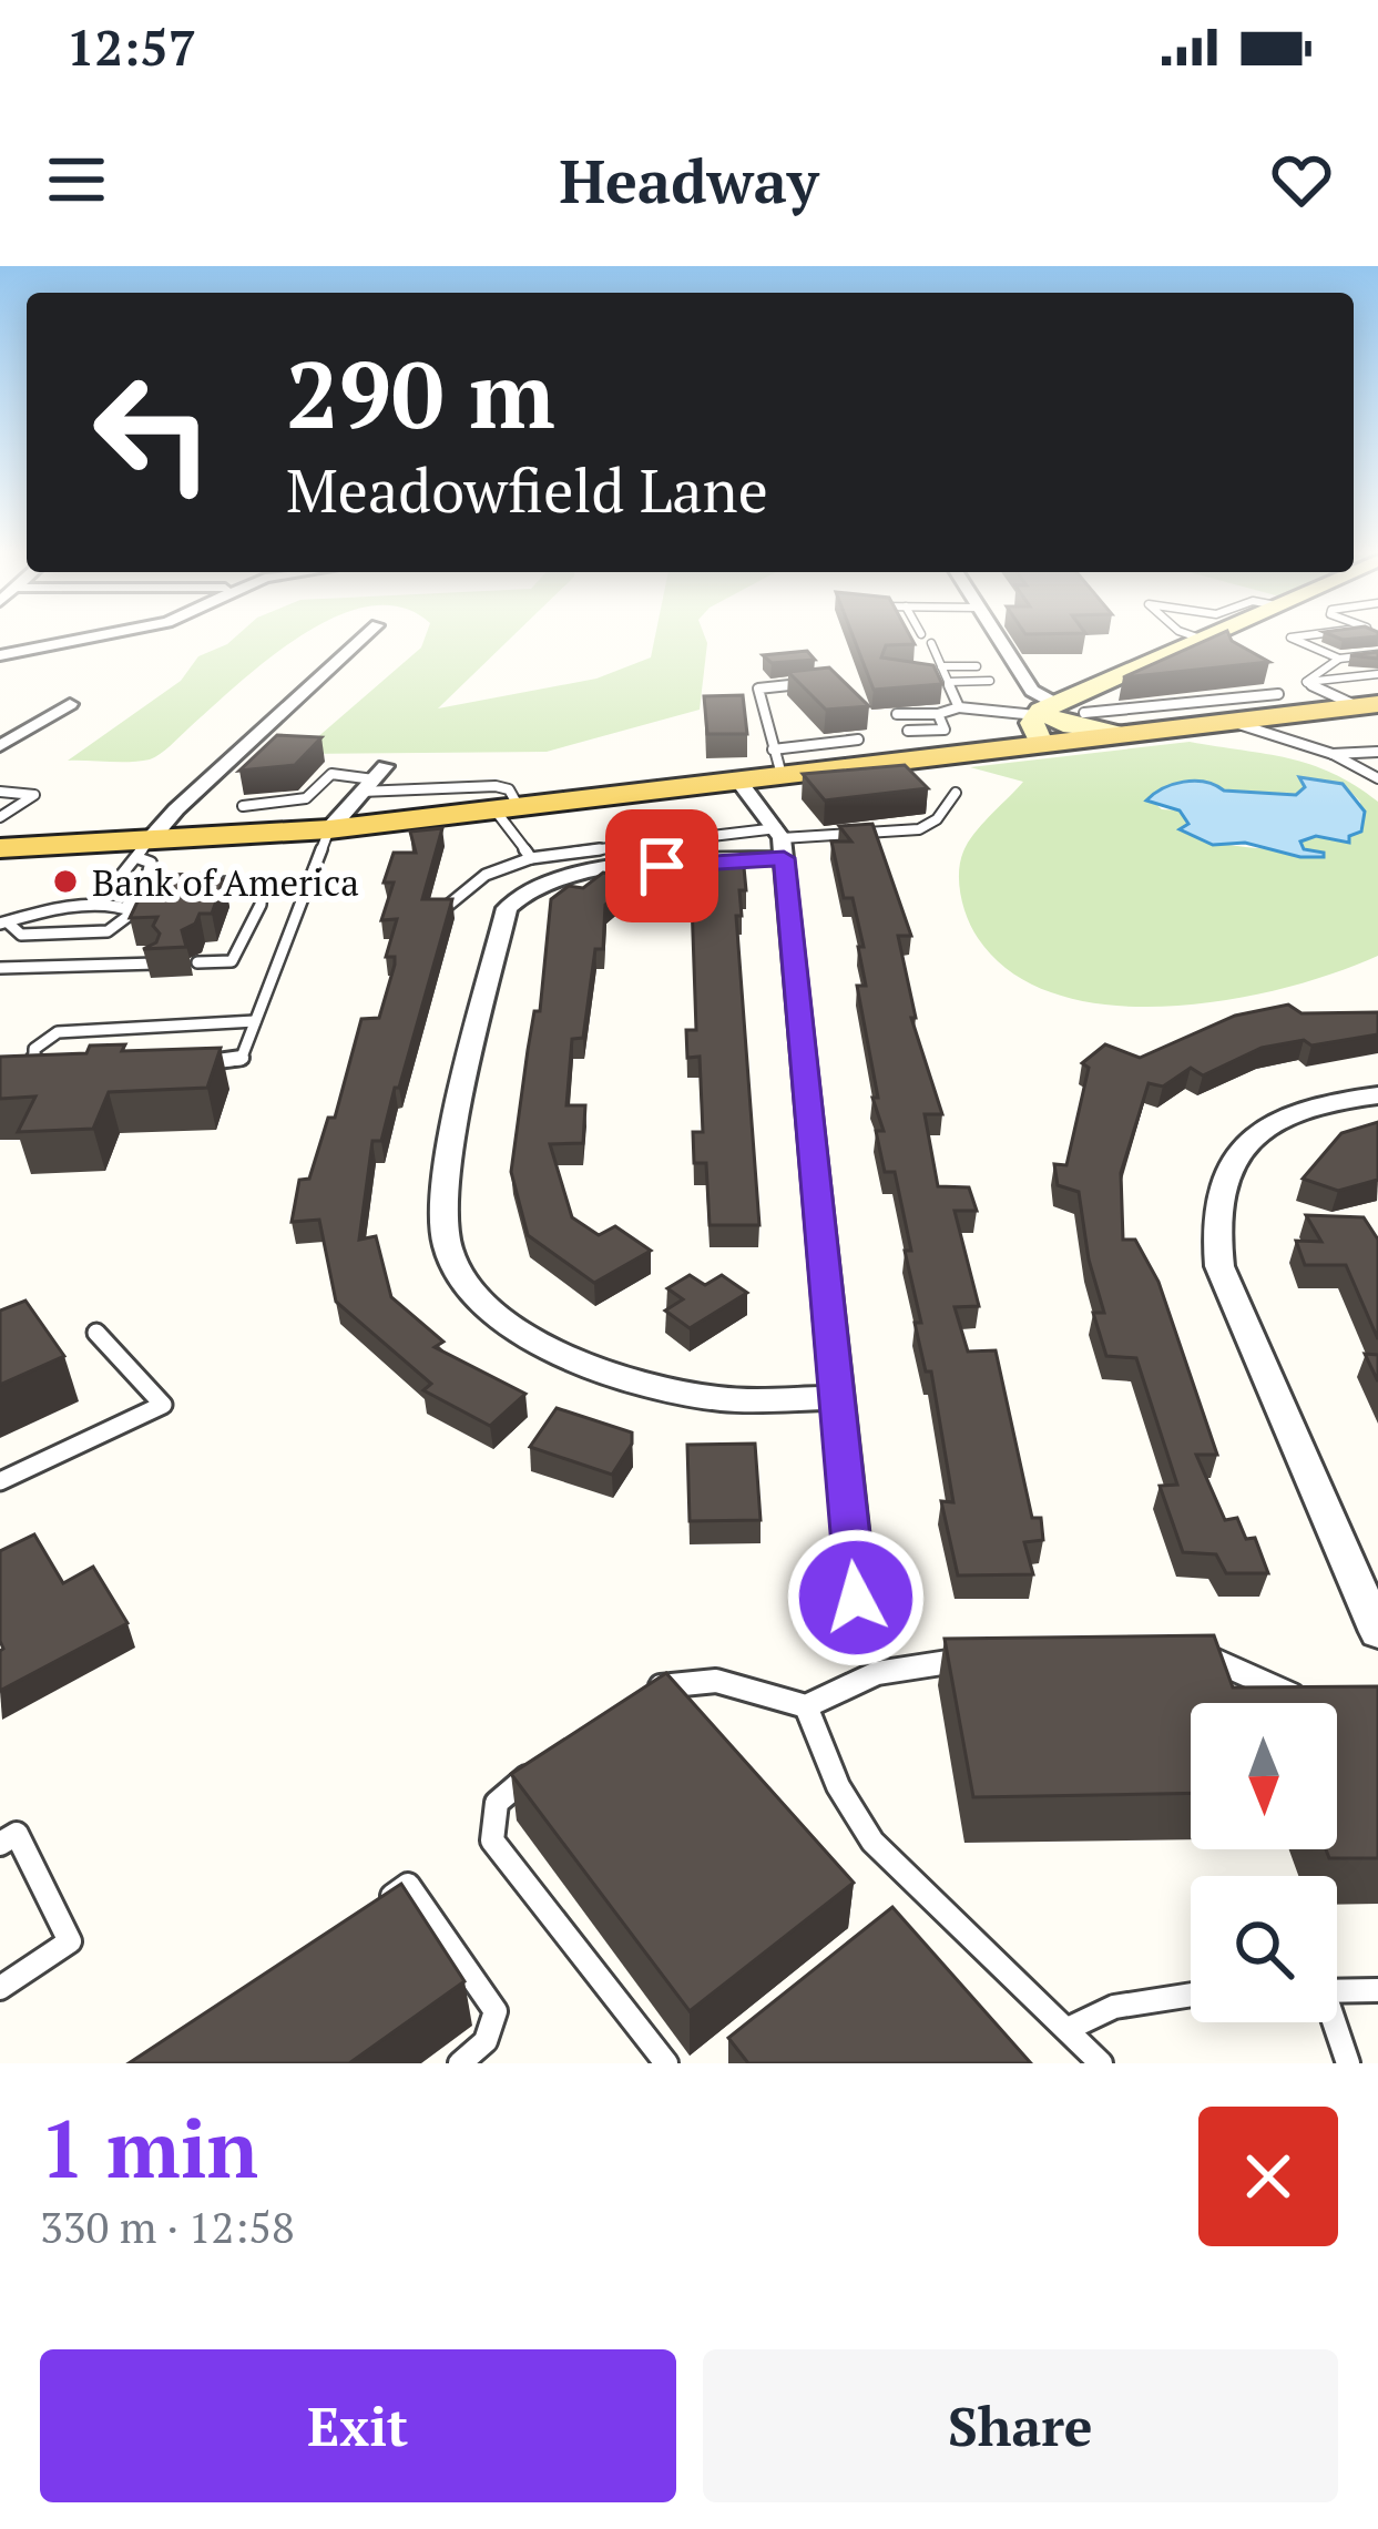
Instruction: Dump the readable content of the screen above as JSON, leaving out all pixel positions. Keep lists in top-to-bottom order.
{
  "places": ["Bank of America"],
  "north": "bottom",
  "page": {
    "status": "12:57",
    "header": "Headway",
    "turn": ["290 m", "Meadowfield Lane"],
    "heading": ["1 min", "330 m · 12:58"],
    "buttons": ["Exit", "Share"]
  }
}
